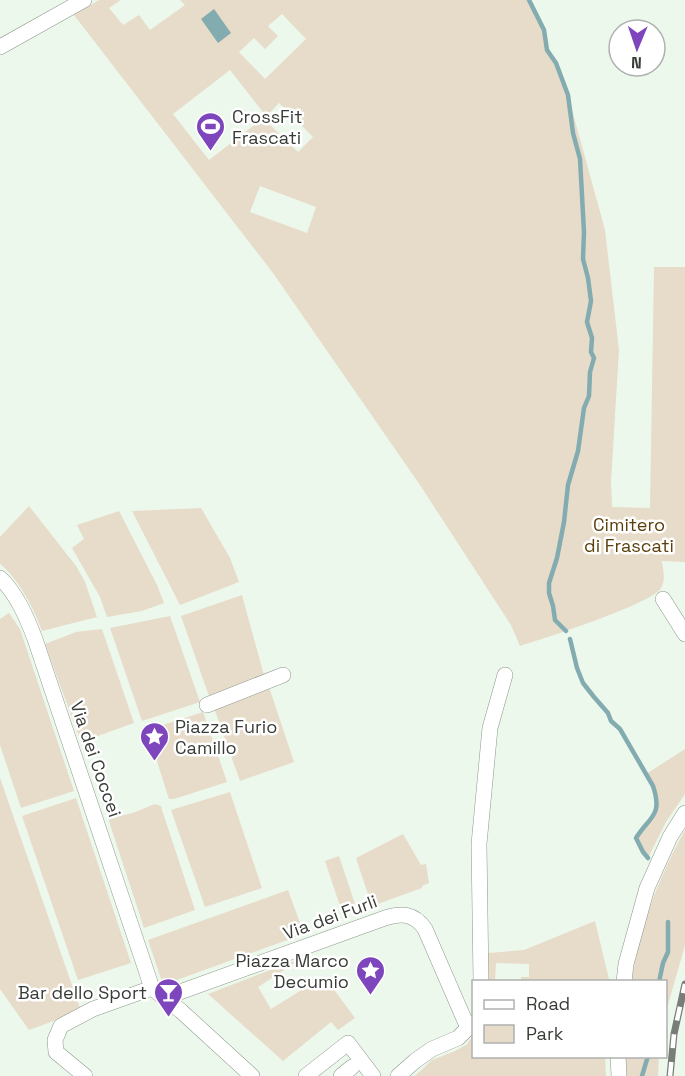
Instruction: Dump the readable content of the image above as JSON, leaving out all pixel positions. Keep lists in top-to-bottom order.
{
  "streets": {
    "street": ["Via dei Coccei", "Via dei Furli"]
  },
  "parks": ["Cimitero di Frascati"],
  "places": {
    "sports": ["CrossFit Frascati"],
    "place": ["Piazza Furio Camillo", "Piazza Marco Decumio"],
    "bar": ["Bar dello Sport"]
  },
  "legend": ["Road", "Park"],
  "north": "bottom"
}
